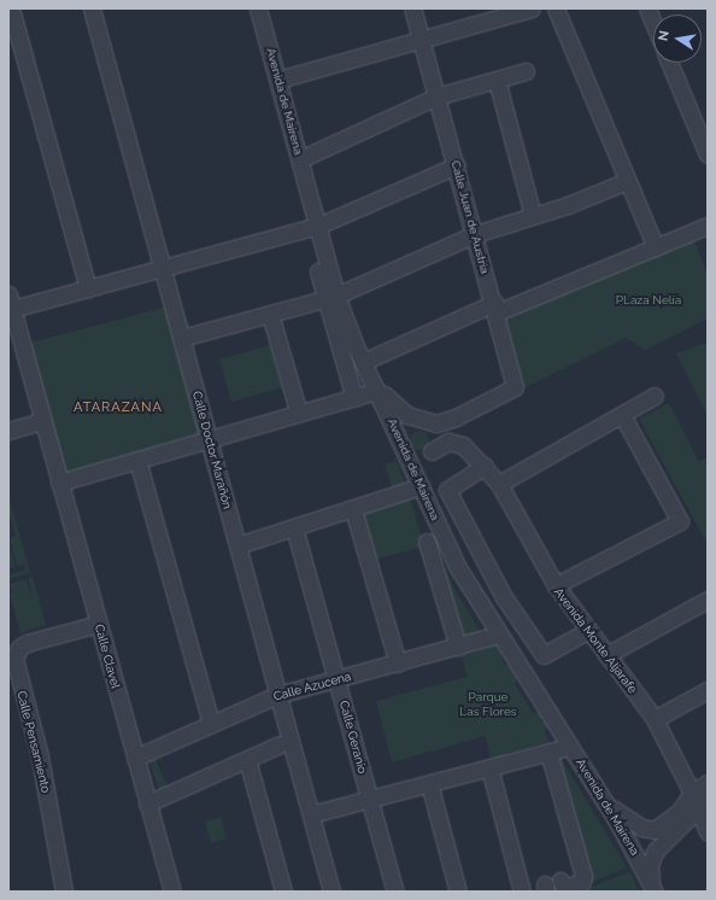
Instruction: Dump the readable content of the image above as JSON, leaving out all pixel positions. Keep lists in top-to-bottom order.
{
  "streets": {
    "street": [
      "Avenida de Mairena",
      "Calle Juan de Austria",
      "Calle Doctor Marañón",
      "Avenida Monte Aljarafe",
      "Calle Clavel",
      "Calle Azucena",
      "Calle Geranio",
      "Calle Pensamiento"
    ]
  },
  "crossings": [
    ["Avenida de Mairena", "Calle Juan de Austria"],
    ["Avenida de Mairena", "Calle Azucena"],
    ["Calle Doctor Marañón", "Calle Azucena"],
    ["Calle Clavel", "Calle Azucena"],
    ["Calle Clavel", "Calle Pensamiento"],
    ["Calle Azucena", "Calle Geranio"]
  ],
  "districts": ["ATARAZANA"],
  "parks": ["PLaza Nelía", "Parque Las Flores"],
  "north": "left"
}
